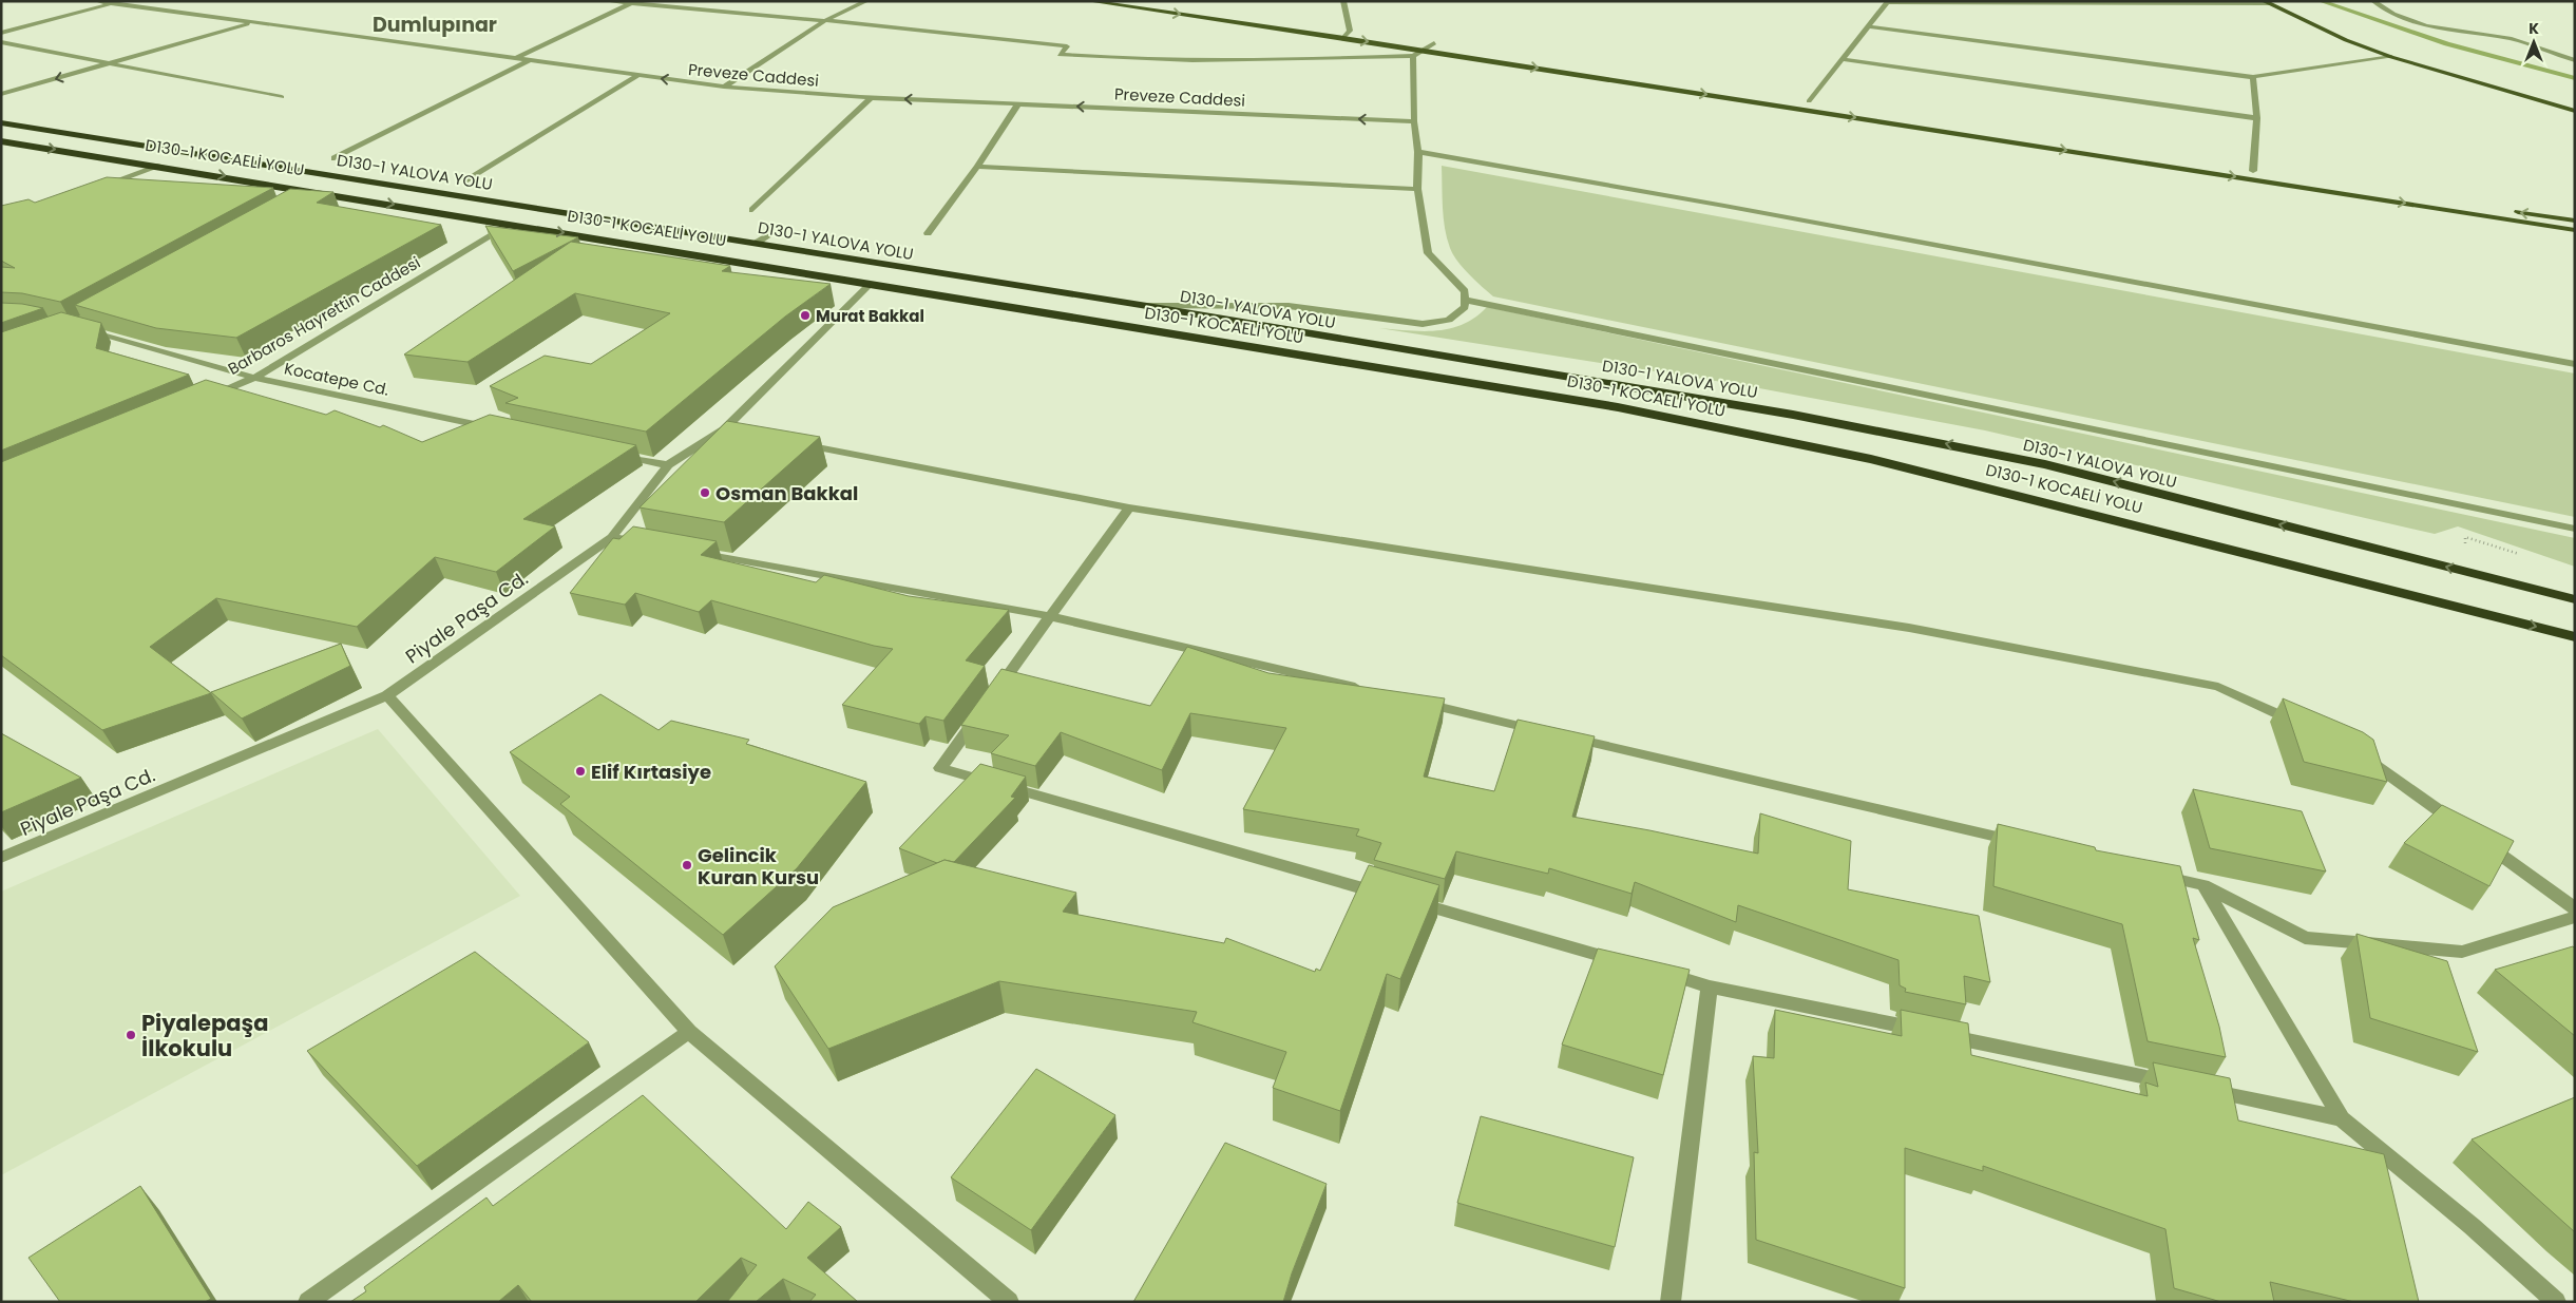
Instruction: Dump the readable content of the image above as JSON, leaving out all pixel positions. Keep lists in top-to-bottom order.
{
  "streets": {
    "highway": ["D130-1 KOCAELİ YOLU", "D130-1 YALOVA YOLU"],
    "street": [
      "Preveze Caddesi",
      "Barbaros Hayrettin Caddesi",
      "Kocatepe Cd.",
      "Piyale Paşa Cd."
    ]
  },
  "crossings": [
    ["D130-1 KOCAELİ YOLU", "Barbaros Hayrettin Caddesi"],
    ["D130-1 KOCAELİ YOLU", "Piyale Paşa Cd."],
    ["Barbaros Hayrettin Caddesi", "Kocatepe Cd."]
  ],
  "one_way": ["D130-1 KOCAELİ YOLU", "D130-1 YALOVA YOLU"],
  "districts": ["Dumlupınar"],
  "places": [
    "Murat Bakkal",
    "Osman Bakkal",
    "Elif Kırtasiye",
    "Gelincik Kuran Kursu",
    "Piyalepaşa İlkokulu"
  ],
  "north": "top"
}
